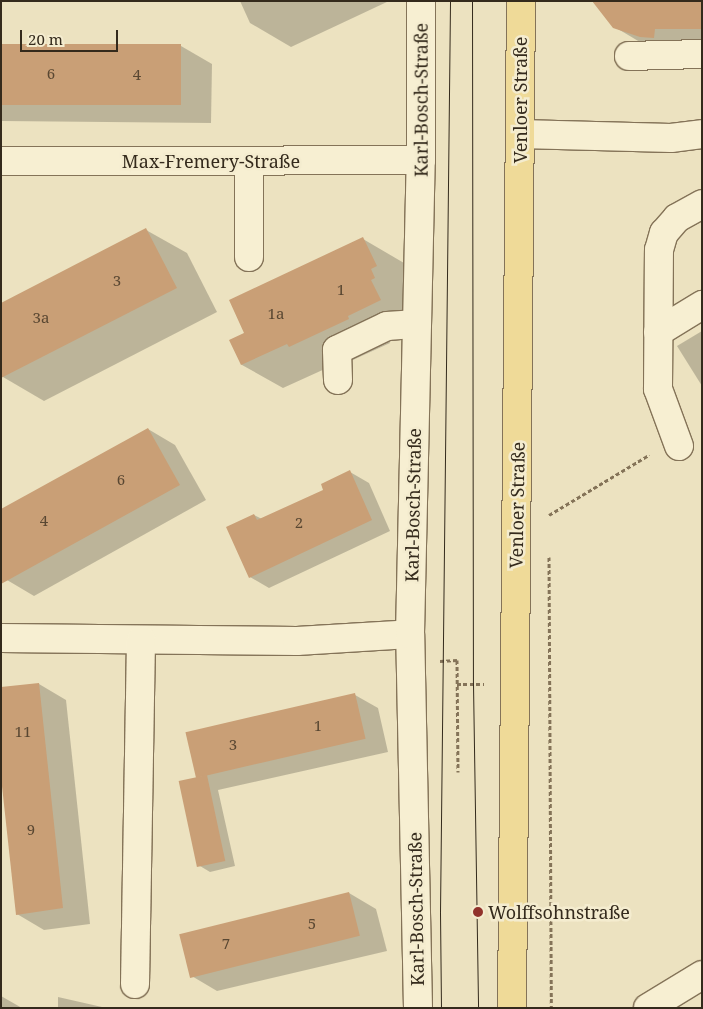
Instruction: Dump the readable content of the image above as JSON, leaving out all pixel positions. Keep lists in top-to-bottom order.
{
  "streets": {
    "main road": ["Venloer Straße"],
    "street": ["Karl-Bosch-Straße", "Max-Fremery-Straße"]
  },
  "crossings": [
    ["Karl-Bosch-Straße", "Max-Fremery-Straße"]
  ],
  "places": ["Wolffsohnstraße"],
  "house_numbers": [
    "6",
    "4",
    "3",
    "1",
    "1a",
    "3a",
    "6",
    "4",
    "2",
    "1",
    "11",
    "3",
    "9",
    "5",
    "7"
  ],
  "scale_bar": "20 m"
}
